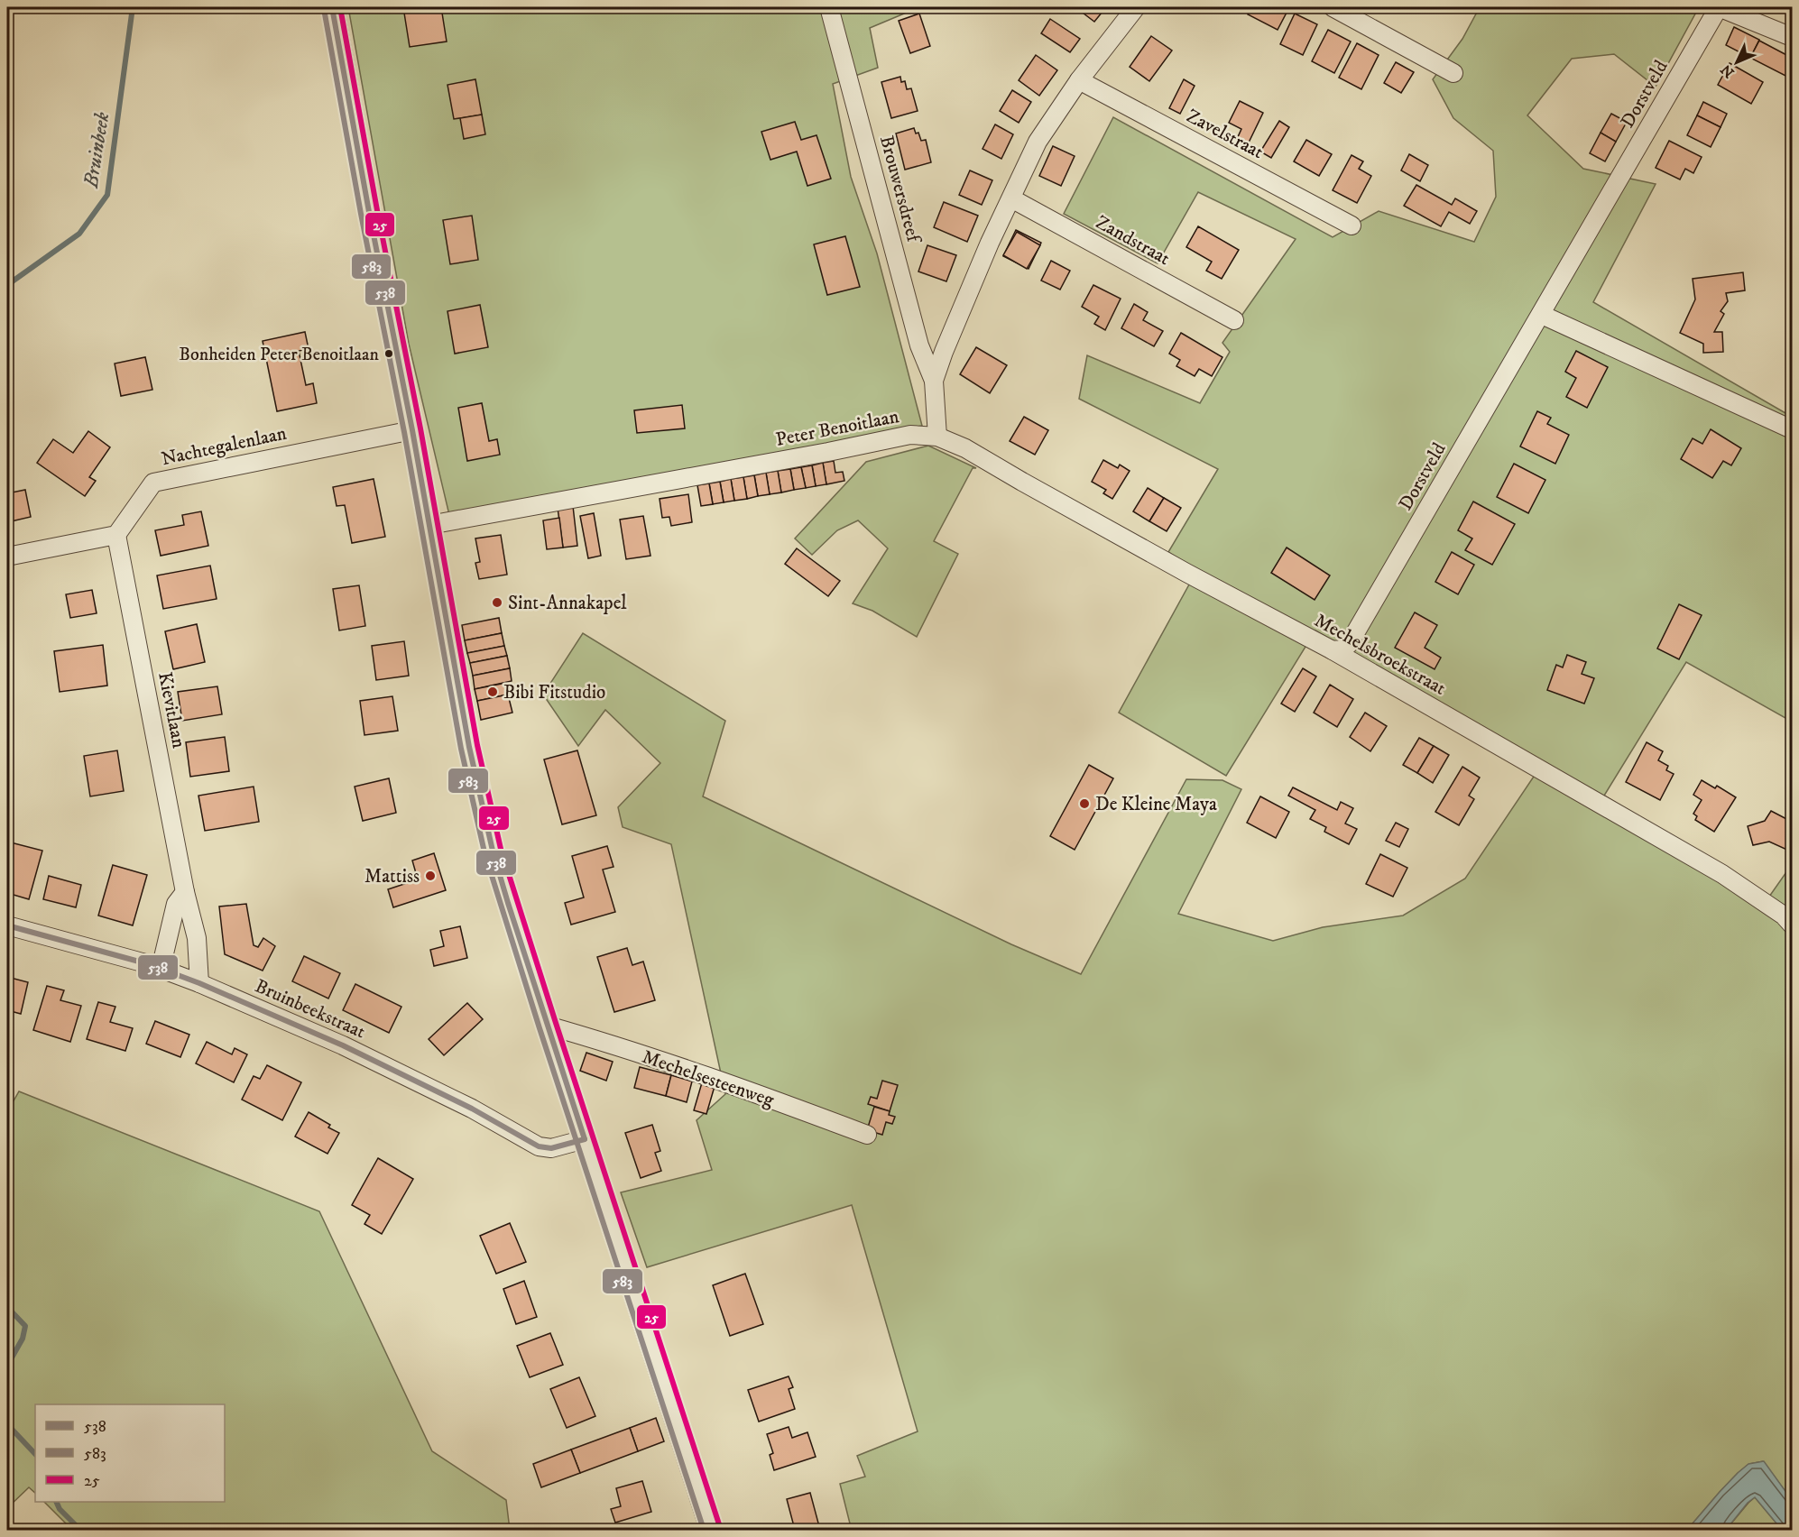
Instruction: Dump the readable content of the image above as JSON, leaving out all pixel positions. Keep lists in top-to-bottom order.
{
  "streets": {
    "street": [
      "Dorstveld",
      "Zavelstraat",
      "Brouwersdreef",
      "Zandstraat",
      "Peter Benoitlaan",
      "Nachtegalenlaan",
      "Mechelsbroekstraat",
      "Kievitlaan",
      "Bruinbeekstraat",
      "Mechelsesteenweg"
    ]
  },
  "crossings": [
    ["Dorstveld", "Mechelsbroekstraat"],
    ["Peter Benoitlaan", "Mechelsbroekstraat"],
    ["Nachtegalenlaan", "Kievitlaan"],
    ["Kievitlaan", "Bruinbeekstraat"]
  ],
  "water": ["Bruinbeek"],
  "places": [
    "Bonheiden Peter Benoitlaan",
    "Sint-Annakapel",
    "Bibi Fitstudio",
    "De Kleine Maya",
    "Mattiss"
  ],
  "lines": ["transit line 538", "transit line 25", "transit line 583"],
  "legend": ["538", "583", "25"],
  "north": "bottom left"
}
